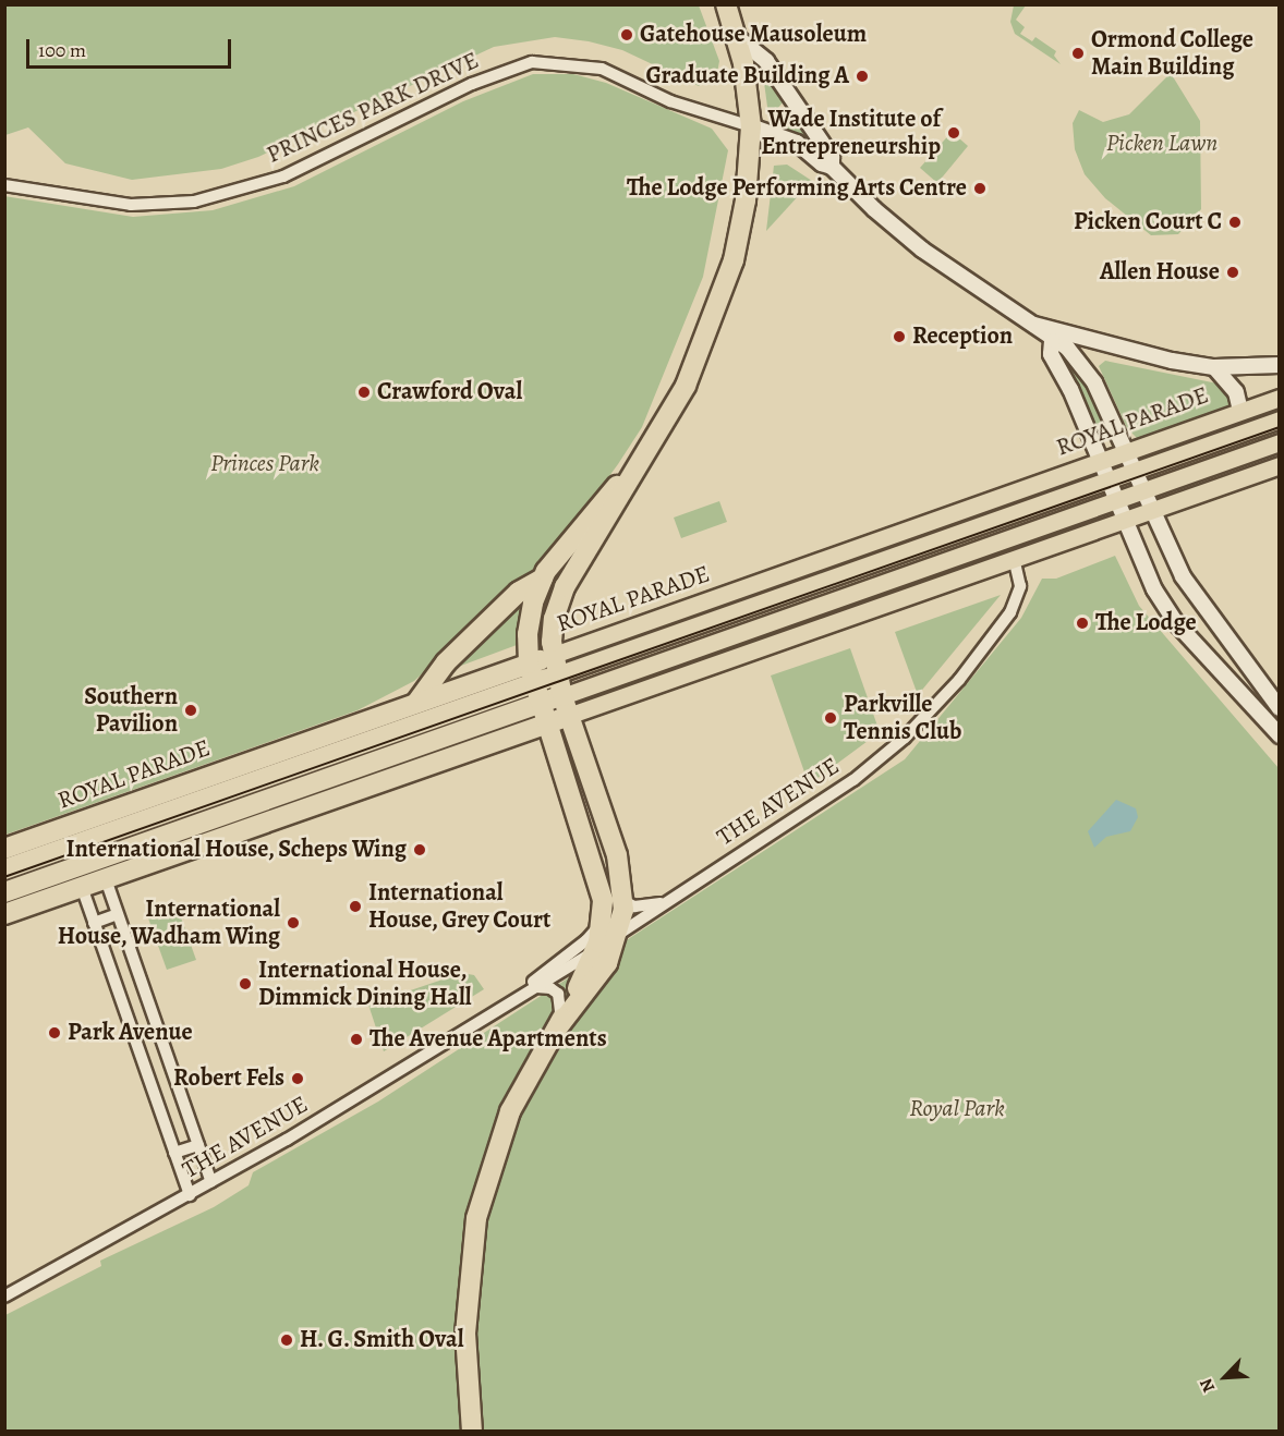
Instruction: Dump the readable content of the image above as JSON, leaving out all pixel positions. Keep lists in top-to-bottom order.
{
  "streets": {
    "highway": ["ROYAL PARADE"],
    "street": ["PRINCES PARK DRIVE", "THE AVENUE"]
  },
  "parks": ["Picken Lawn", "Princes Park", "Royal Park"],
  "places": [
    "Gatehouse Mausoleum",
    "Ormond College Main Building",
    "Graduate Building A",
    "Wade Institute of Entrepreneurship",
    "The Lodge Performing Arts Centre",
    "Picken Court C",
    "Allen House",
    "Reception",
    "Crawford Oval",
    "The Lodge",
    "Southern Pavilion",
    "Parkville Tennis Club",
    "International House, Scheps Wing",
    "International House, Grey Court",
    "International House, Wadham Wing",
    "International House, Dimmick Dining Hall",
    "Park Avenue",
    "The Avenue Apartments",
    "Robert Fels",
    "H. G. Smith Oval"
  ],
  "scale_bar": "100 m",
  "north": "bottom left"
}
